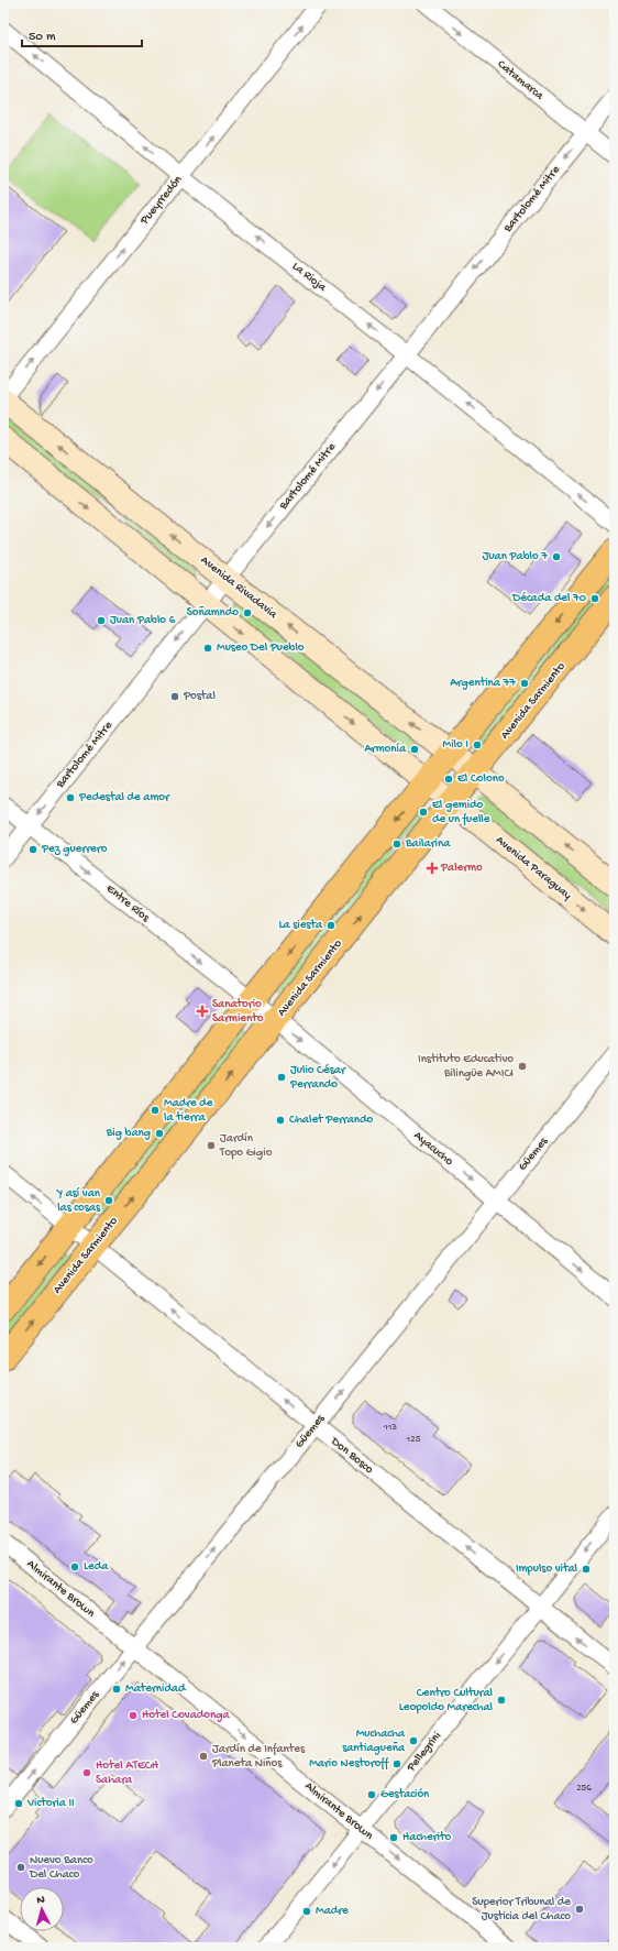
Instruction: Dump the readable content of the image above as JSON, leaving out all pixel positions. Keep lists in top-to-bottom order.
{
  "streets": {
    "main road": ["Avenida Rivadavia", "Avenida Sarmiento", "Avenida Paraguay"],
    "street": [
      "Catamarca",
      "Bartolomé Mitre",
      "Pueyrredón",
      "La Rioja",
      "Entre Ríos",
      "Ayacucho",
      "Güemes",
      "Don Bosco",
      "Almirante Brown",
      "Pellegrini"
    ]
  },
  "crossings": [
    ["Catamarca", "Bartolomé Mitre"],
    ["Bartolomé Mitre", "La Rioja"],
    ["Bartolomé Mitre", "Avenida Rivadavia"],
    ["Bartolomé Mitre", "Entre Ríos"],
    ["Pueyrredón", "La Rioja"],
    ["Avenida Rivadavia", "Avenida Sarmiento"],
    ["Avenida Sarmiento", "Avenida Paraguay"],
    ["Avenida Sarmiento", "Ayacucho"],
    ["Avenida Sarmiento", "Don Bosco"],
    ["Entre Ríos", "Ayacucho"],
    ["Ayacucho", "Güemes"],
    ["Güemes", "Don Bosco"],
    ["Güemes", "Almirante Brown"],
    ["Don Bosco", "Pellegrini"],
    ["Almirante Brown", "Pellegrini"]
  ],
  "one_way": [
    "Catamarca",
    "Bartolomé Mitre",
    "Pueyrredón",
    "La Rioja",
    "Entre Ríos",
    "Ayacucho",
    "Güemes",
    "Don Bosco",
    "Almirante Brown",
    "Pellegrini"
  ],
  "places": {
    "other": [
      "Juan Pablo 7",
      "Década del 70",
      "Soñamndo",
      "Juan Pablo 6",
      "Museo Del Pueblo",
      "Argentina 77",
      "Postal",
      "Milo I",
      "Armonía",
      "El Colono",
      "Pedestal de amor",
      "El gemido de un fuelle",
      "Bailarina",
      "Pez guerrero",
      "La siesta",
      "Instituto Educativo Bilingüe AMICI",
      "Julio César Perrando",
      "Madre de la tierra",
      "Chalet Perrando",
      "Big bang",
      "Jardín Topo Gigio",
      "Y así van las cosas",
      "Leda",
      "Impulso vital",
      "Maternidad",
      "Centro Cultural Leopoldo Marechal",
      "Hotel Covadonga",
      "Muchacha santiagueña",
      "Jardín de Infantes Planeta Niños",
      "Mario Nestoroff",
      "Hotel ATECH Sahara",
      "Gestación",
      "Victoria II",
      "Hacherito",
      "Nuevo Banco Del Chaco",
      "Superior Tribunal de Justicia del Chaco",
      "Madre"
    ],
    "health": ["Palermo", "Sanatorio Sarmiento"]
  },
  "house_numbers": ["113", "125", "256"],
  "scale_bar": "50 m",
  "north": "top"
}
